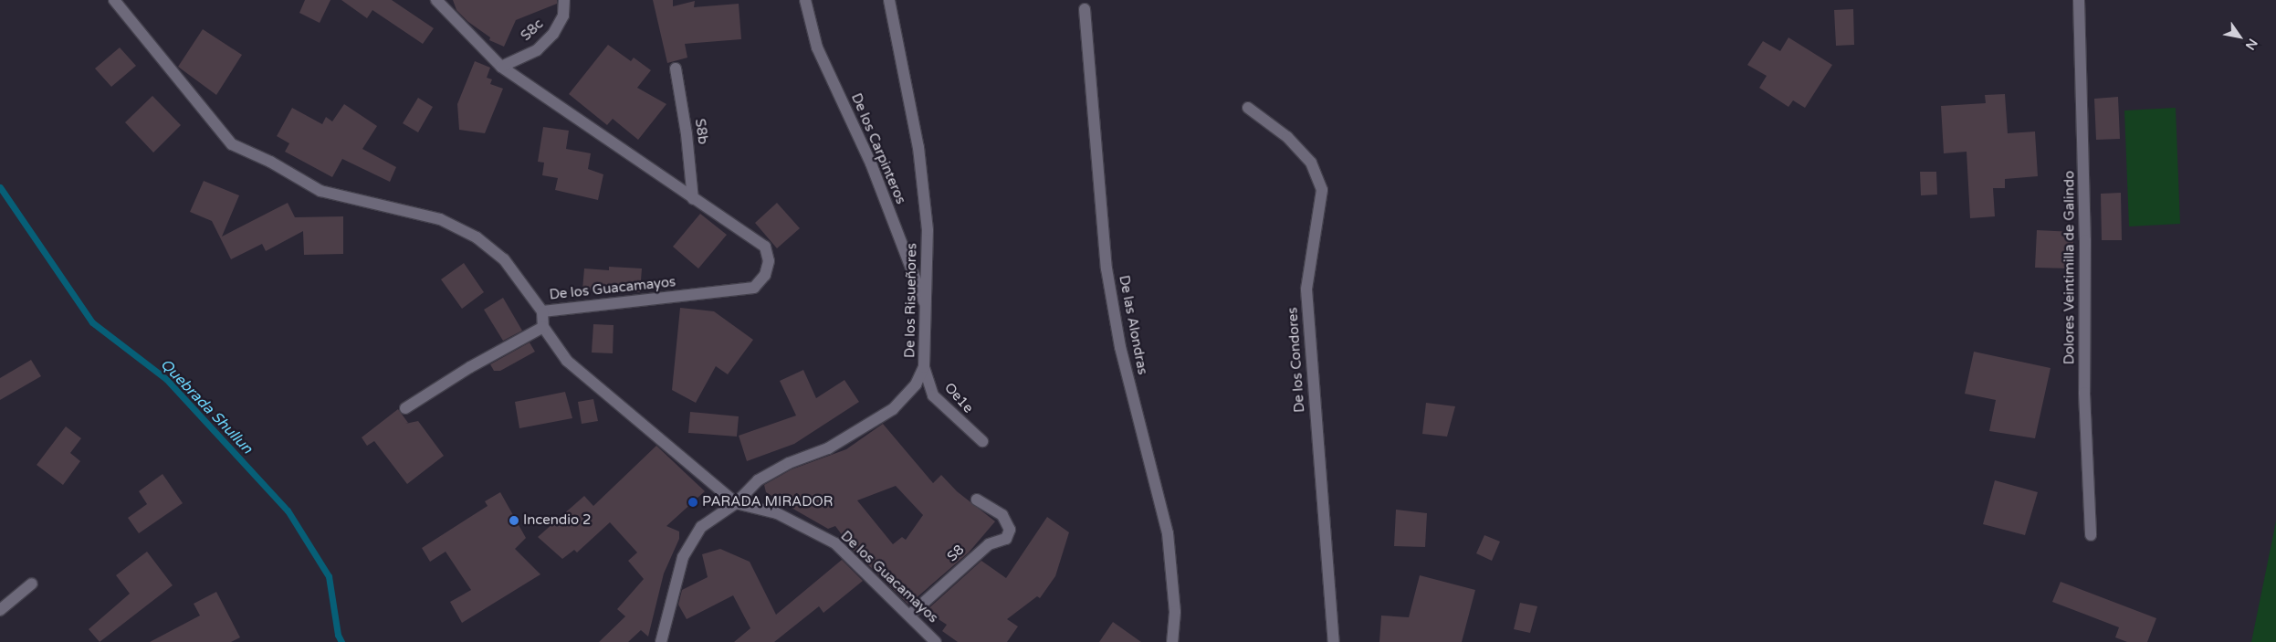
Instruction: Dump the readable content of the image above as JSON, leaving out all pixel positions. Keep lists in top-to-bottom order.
{
  "streets": {
    "street": [
      "S8c",
      "S8b",
      "De los Carpinteros",
      "Dolores Veintimilla de Galindo",
      "De los Guacamayos",
      "De los Risueñores",
      "De las Alondras",
      "De los Condores",
      "Oe1e",
      "S8"
    ]
  },
  "crossings": [
    ["S8c", "De los Guacamayos"],
    ["S8b", "De los Guacamayos"],
    ["De los Carpinteros", "De los Risueñores"],
    ["De los Guacamayos", "De los Risueñores"],
    ["De los Guacamayos", "S8"],
    ["De los Risueñores", "Oe1e"]
  ],
  "water": ["Quebrada Shullun"],
  "places": ["PARADA MIRADOR", "Incendio 2"],
  "north": "bottom right"
}
